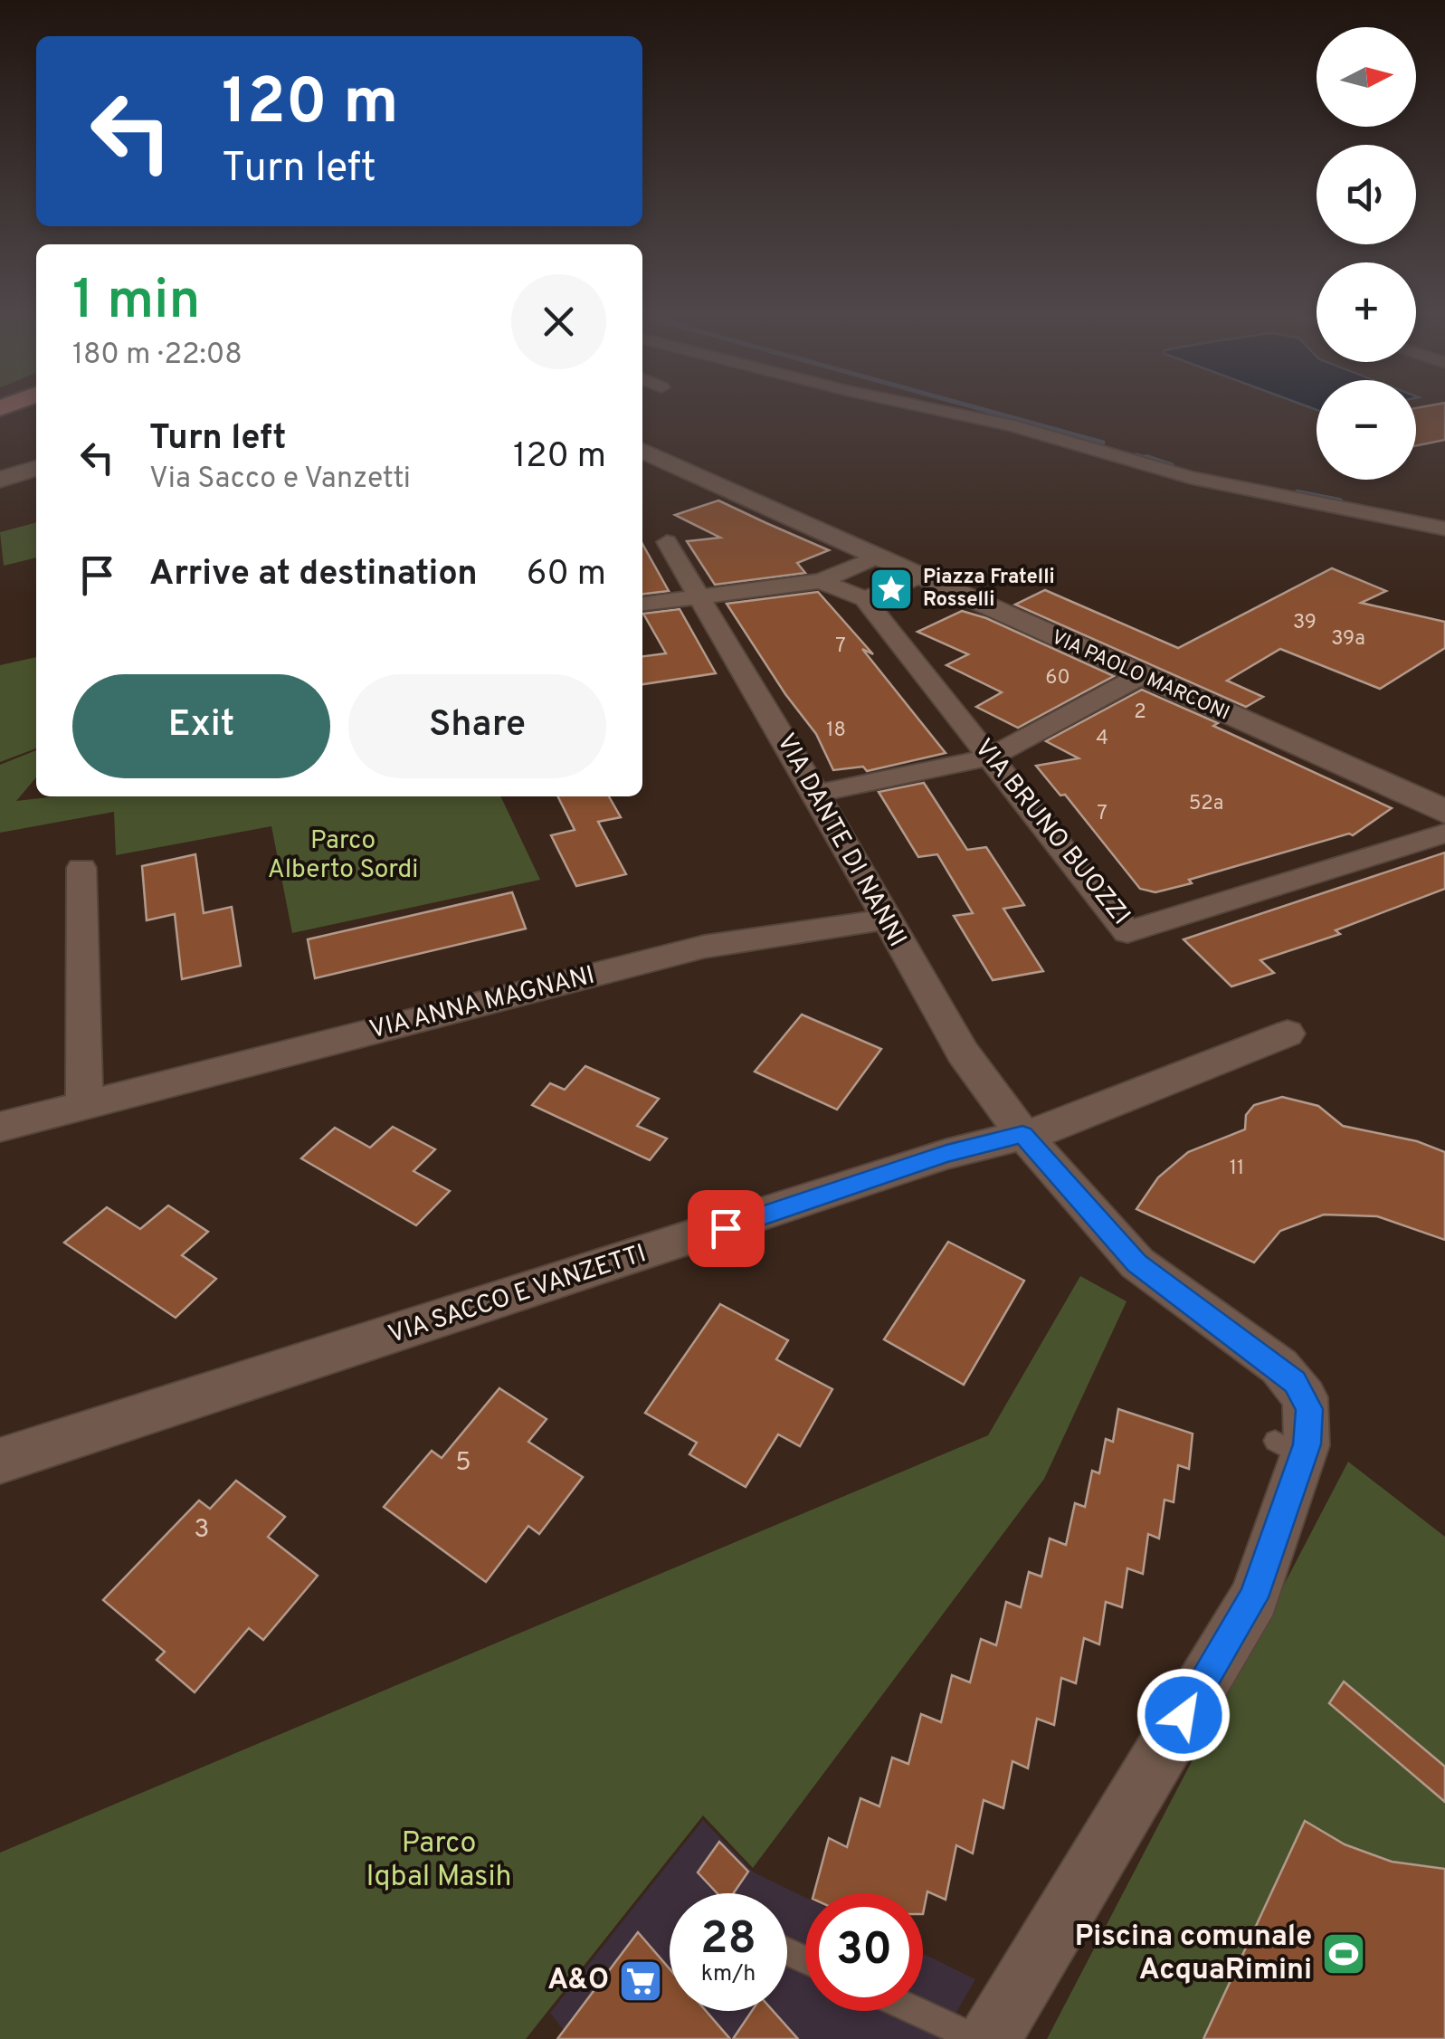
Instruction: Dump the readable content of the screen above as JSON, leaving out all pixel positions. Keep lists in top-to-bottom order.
{
  "streets": {
    "street": [
      "VIA PAOLO MARCONI",
      "VIA BRUNO BUOZZI",
      "VIA DANTE DI NANNI",
      "VIA ANNA MAGNANI",
      "VIA SACCO E VANZETTI"
    ]
  },
  "crossings": [
    ["VIA DANTE DI NANNI", "VIA ANNA MAGNANI"],
    ["VIA DANTE DI NANNI", "VIA SACCO E VANZETTI"]
  ],
  "parks": ["Parco Alberto Sordi", "Parco Iqbal Masih"],
  "places": {
    "place": ["Piazza Fratelli Rosselli"],
    "sports": ["Piscina comunale AcquaRimini"],
    "supermarket": ["A&O"]
  },
  "house_numbers": [
    "39",
    "39a",
    "7",
    "60",
    "2",
    "18",
    "4",
    "52a",
    "7",
    "11",
    "5",
    "3"
  ],
  "north": "right",
  "page": {
    "map_buttons": ["+", "−"],
    "turn": ["120 m", "Turn left"],
    "heading": ["1 min", "180 m · 22:08"],
    "list": [
      {
        "name": "Turn left",
        "note": "Via Sacco e Vanzetti",
        "value": "120 m"
      },
      {
        "name": "Arrive at destination",
        "value": "60 m"
      }
    ],
    "buttons": ["Exit", "Share"],
    "speed": "28 km/h",
    "limit": "30"
  }
}
